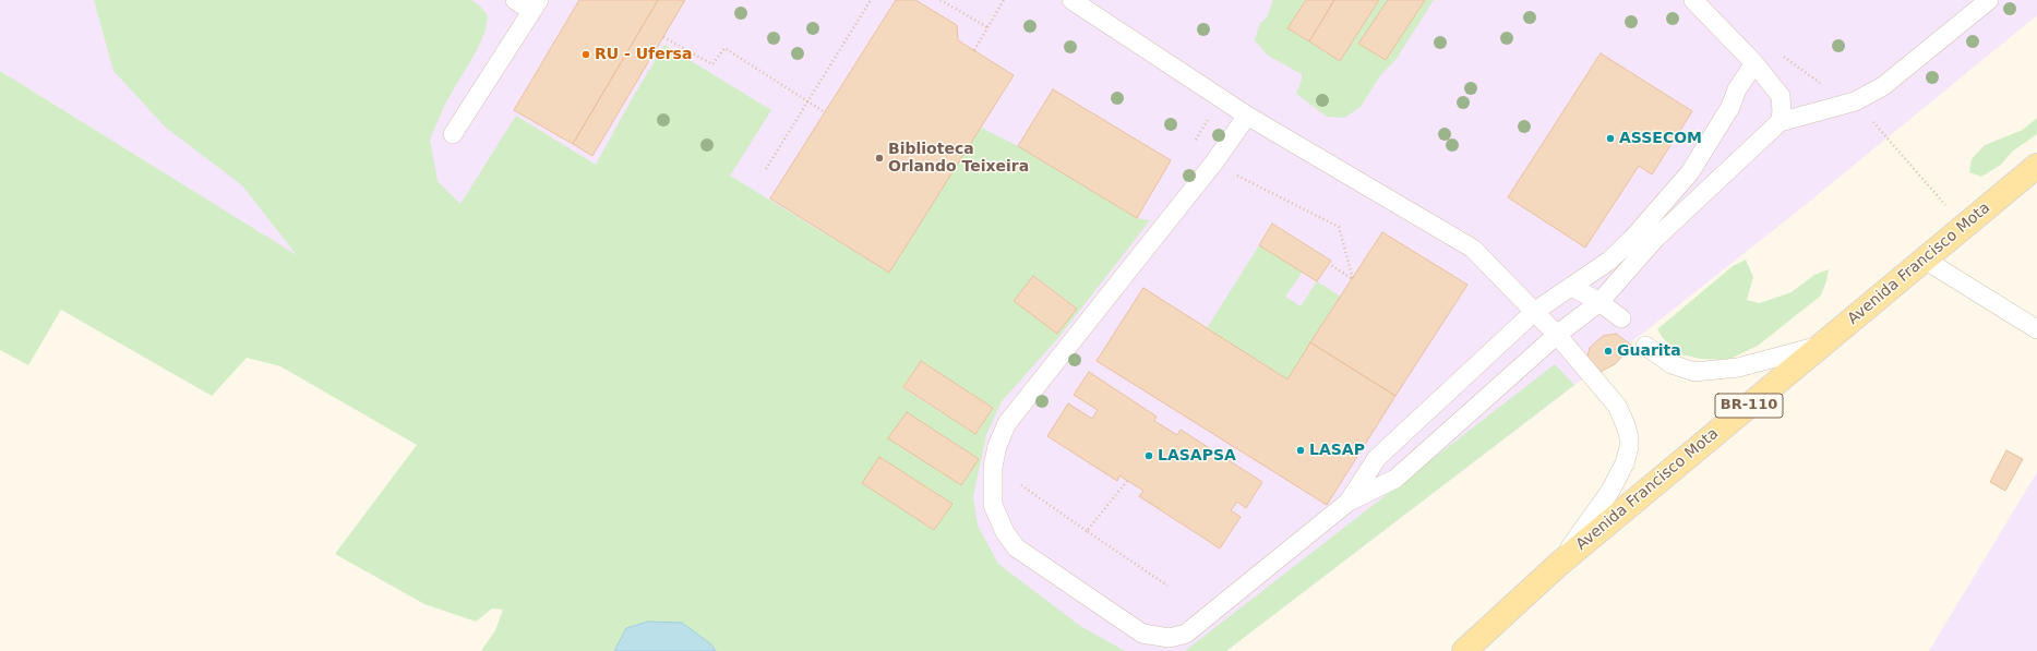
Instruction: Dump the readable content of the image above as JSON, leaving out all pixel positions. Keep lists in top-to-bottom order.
{
  "streets": {
    "main road": ["Avenida Francisco Mota", "BR-110"]
  },
  "places": [
    "RU - Ufersa",
    "ASSECOM",
    "Biblioteca Orlando Teixeira",
    "Guarita",
    "LASAP",
    "LASAPSA"
  ]
}
